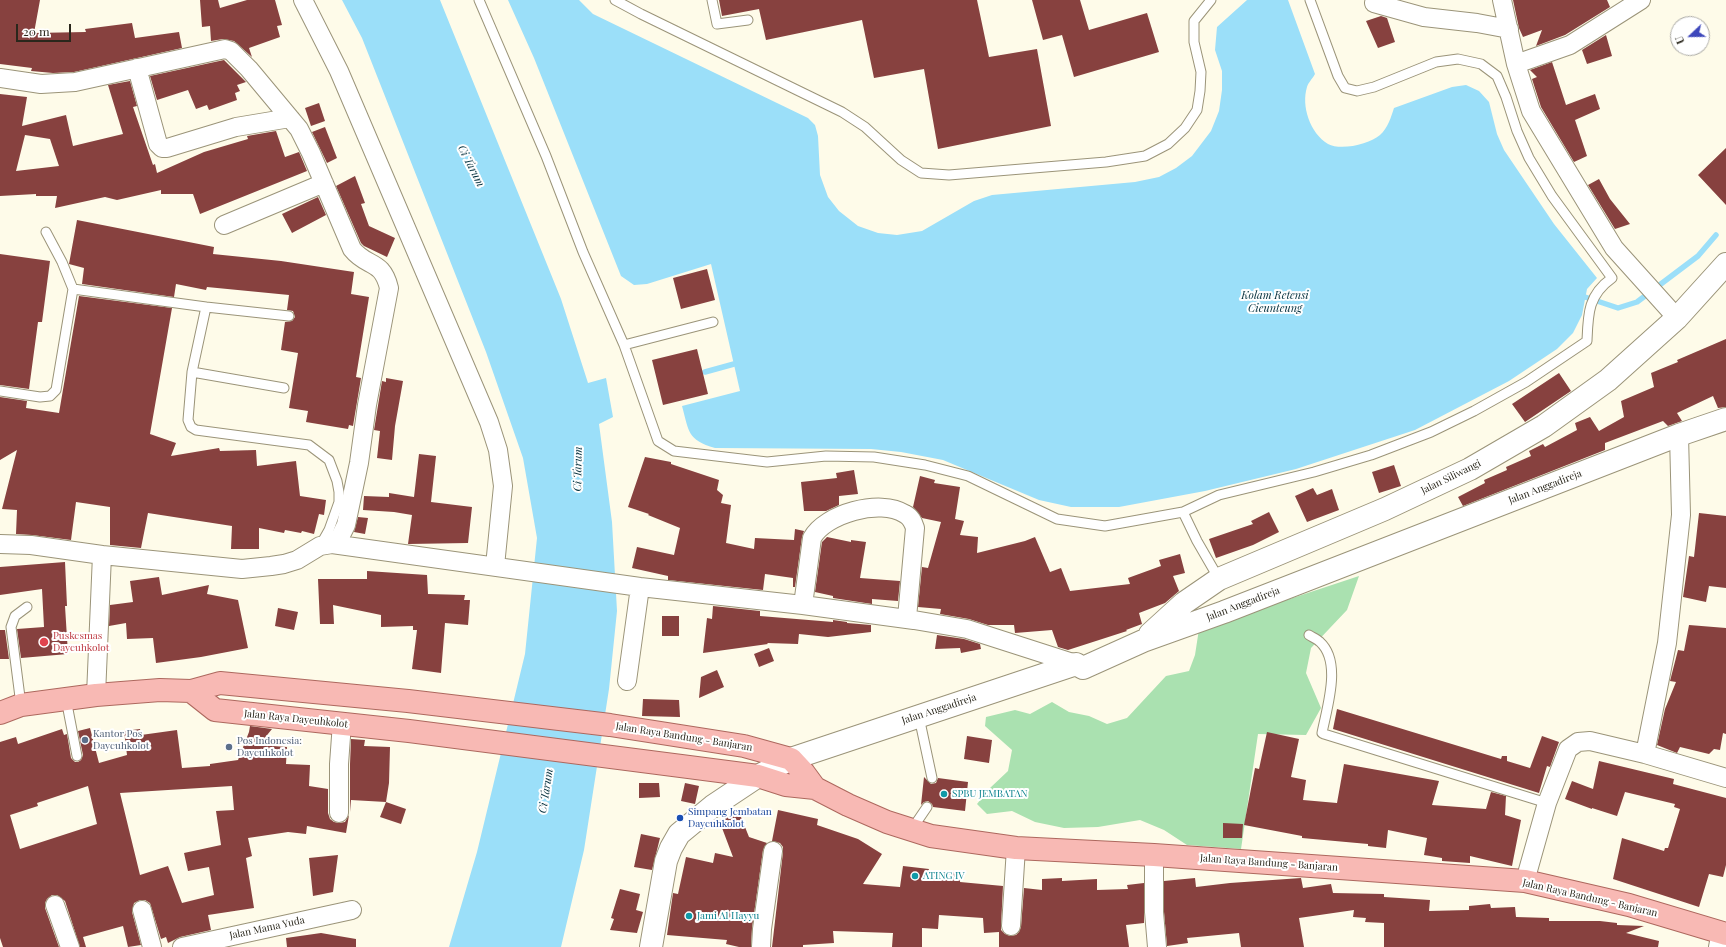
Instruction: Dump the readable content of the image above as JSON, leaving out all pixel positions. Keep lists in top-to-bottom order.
{
  "streets": {
    "main road": [
      "Jalan Siliwangi",
      "Jalan Anggadireja",
      "Jalan Raya Dayeuhkolot",
      "Jalan Raya Bandung - Banjaran"
    ],
    "street": ["Jalan Mama Yuda"]
  },
  "crossings": [
    ["Jalan Siliwangi", "Jalan Anggadireja"],
    ["Jalan Anggadireja", "Jalan Raya Bandung - Banjaran"],
    ["Jalan Raya Dayeuhkolot", "Jalan Raya Bandung - Banjaran"]
  ],
  "water": ["Ci Tarum", "Kolam Retensi Cieunteung"],
  "places": [
    "Puskesmas Dayeuhkolot",
    "Kantor Pos Dayeuhkolot",
    "Pos Indonesia: Dayeuhkolot",
    "SPBU JEMBATAN",
    "Simpang Jembatan Dayeuhkolot",
    "ATING IV",
    "Jami Al Hayyu"
  ],
  "scale_bar": "20 m",
  "north": "left"
}
